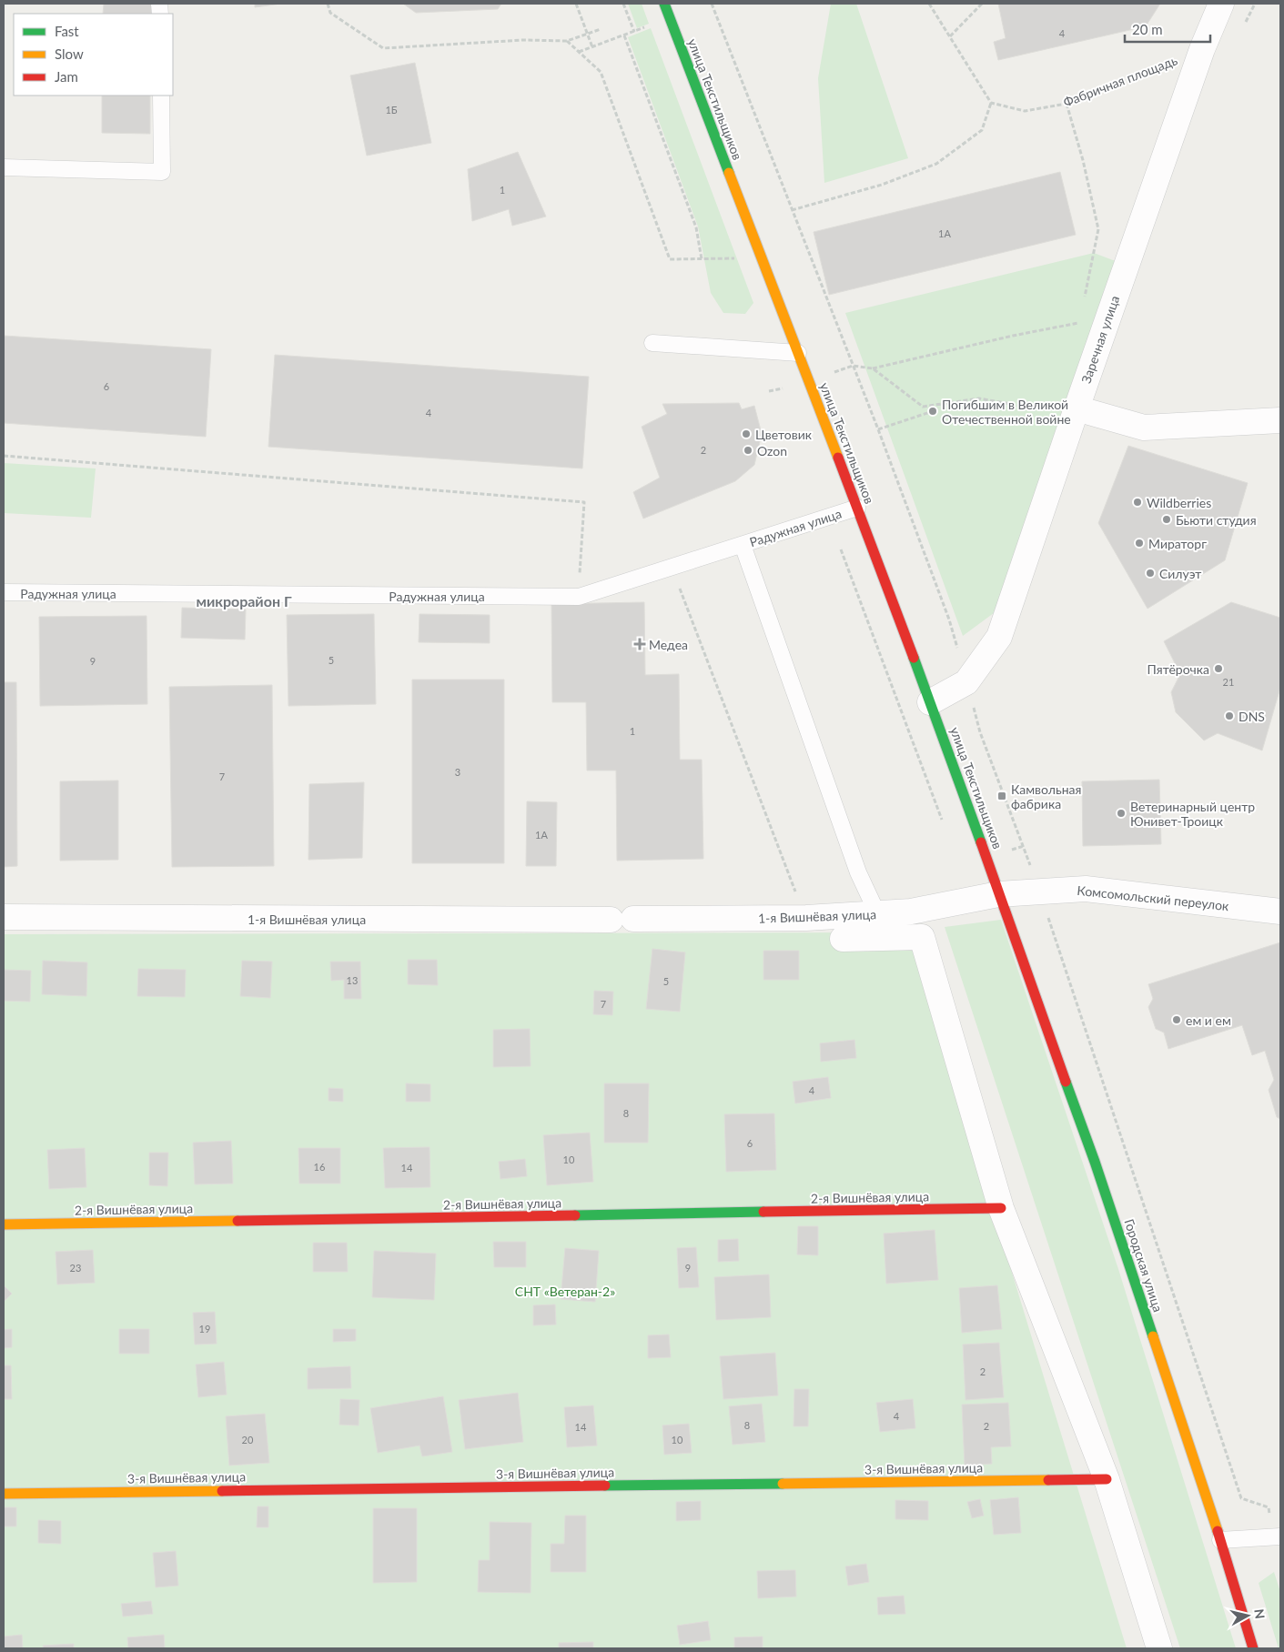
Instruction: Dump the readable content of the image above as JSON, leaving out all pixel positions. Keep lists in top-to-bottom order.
{
  "streets": {
    "street": [
      "улица Текстильщиков",
      "Заречная улица",
      "Комсомольский переулок",
      "1-я Вишнёвая улица",
      "2-я Вишнёвая улица",
      "Городская улица",
      "3-я Вишнёвая улица"
    ],
    "lane": ["Радужная улица"],
    "path": ["Фабричная площадь"]
  },
  "crossings": [
    ["Фабричная площадь", "Заречная улица"],
    ["улица Текстильщиков", "Заречная улица"],
    ["улица Текстильщиков", "Радужная улица"],
    ["улица Текстильщиков", "Комсомольский переулок"],
    ["улица Текстильщиков", "1-я Вишнёвая улица"],
    ["улица Текстильщиков", "Городская улица"],
    ["Комсомольский переулок", "1-я Вишнёвая улица"],
    ["Комсомольский переулок", "Городская улица"],
    ["1-я Вишнёвая улица", "Городская улица"]
  ],
  "districts": ["микрорайон Г"],
  "parks": ["СНТ «Ветеран-2»"],
  "places": {
    "other": [
      "Погибшим в Великой Отечественной войне",
      "Цветовик",
      "Ozon",
      "Wildberries",
      "Бьюти студия",
      "Мираторг",
      "Силуэт",
      "Пятёрочка",
      "DNS",
      "Ветеринарный центр Юнивет-Троицк",
      "ем и ем"
    ],
    "health": ["Медеа"],
    "transit": ["Камвольная фабрика"]
  },
  "house_numbers": [
    "4",
    "1Б",
    "1",
    "1А",
    "6",
    "4",
    "2",
    "5",
    "9",
    "21",
    "1",
    "3",
    "7",
    "1А",
    "13",
    "5",
    "7",
    "4",
    "8",
    "6",
    "10",
    "16",
    "14",
    "23",
    "9",
    "19",
    "2",
    "4",
    "8",
    "2",
    "14",
    "20",
    "10"
  ],
  "legend": ["Fast", "Slow", "Jam"],
  "scale_bar": "20 m",
  "north": "right"
}
